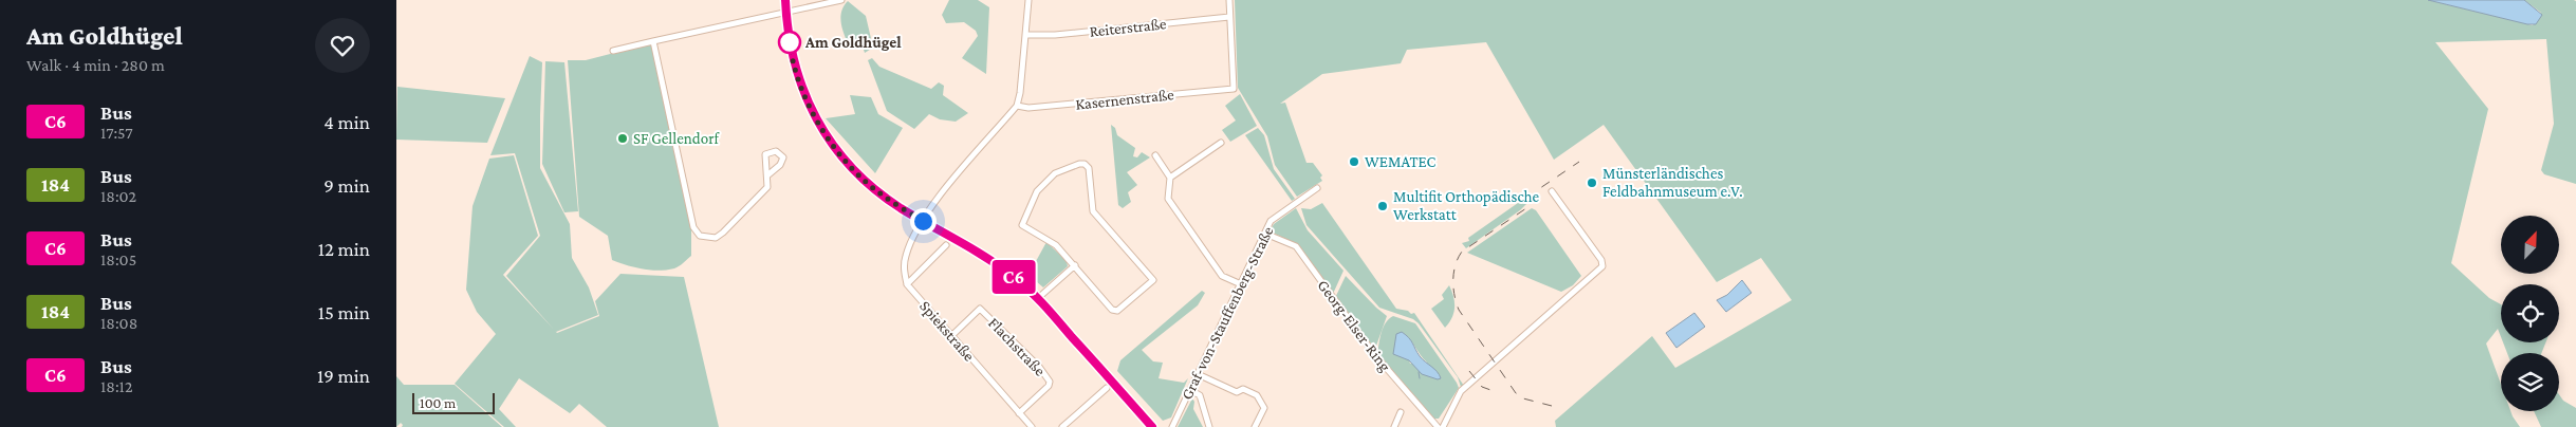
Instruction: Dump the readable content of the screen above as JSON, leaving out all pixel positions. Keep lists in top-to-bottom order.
{
  "streets": {
    "street": [
      "Reiterstraße",
      "Kasernenstraße",
      "Graf-von-Stauffenberg-Straße",
      "Georg-Elser-Ring",
      "Spiekstraße",
      "Flachstraße"
    ]
  },
  "crossings": [
    ["Reiterstraße", "Kasernenstraße"],
    ["Graf-von-Stauffenberg-Straße", "Georg-Elser-Ring"],
    ["Spiekstraße", "Flachstraße"]
  ],
  "places": [
    "Am Goldhügel",
    "SF Gellendorf",
    "WEMATEC",
    "Münsterländisches Feldbahnmuseum e.V.",
    "Multifit Orthopädische Werkstatt"
  ],
  "lines": ["bus line C6"],
  "scale_bar": "100 m",
  "north": "top right",
  "page": {
    "heading": ["Am Goldhügel", "Walk · 4 min · 280 m"],
    "on_map": "C6",
    "list": [
      {
        "mark": "C6",
        "name": "Bus",
        "note": "17:57",
        "value": "4 min"
      },
      {
        "mark": "184",
        "name": "Bus",
        "note": "18:02",
        "value": "9 min"
      },
      {
        "mark": "C6",
        "name": "Bus",
        "note": "18:05",
        "value": "12 min"
      },
      {
        "mark": "184",
        "name": "Bus",
        "note": "18:08",
        "value": "15 min"
      },
      {
        "mark": "C6",
        "name": "Bus",
        "note": "18:12",
        "value": "19 min"
      }
    ],
    "scale": "100 m"
  }
}
